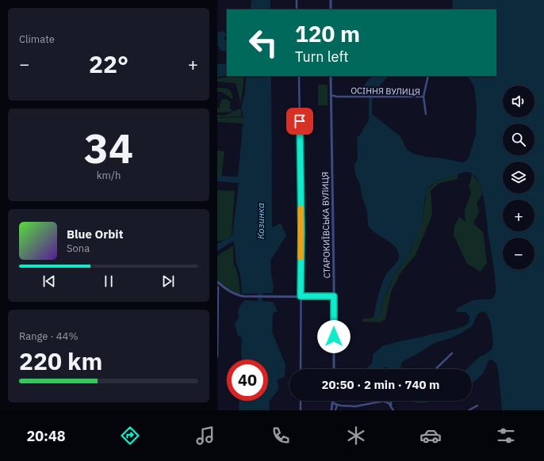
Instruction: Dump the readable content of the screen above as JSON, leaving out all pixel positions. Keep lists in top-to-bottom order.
{
  "streets": {
    "street": ["ОСІННЯ ВУЛИЦЯ", "СТАРОКИЇВСЬКА ВУЛИЦЯ"]
  },
  "crossings": [
    ["ОСІННЯ ВУЛИЦЯ", "СТАРОКИЇВСЬКА ВУЛИЦЯ"]
  ],
  "water": ["Козинка"],
  "page": {
    "tile": [
      "Climate",
      ["34", "km/h"],
      ["Range · 44%", "220 km"]
    ],
    "turn": ["120 m", "Turn left"],
    "heat": ["−", "22°", "+"],
    "map_buttons": ["+", "−"],
    "song": ["Blue Orbit", "Sona"],
    "limit": "40",
    "trip": "20:50 · 2 min · 740 m",
    "tabs": "20:48"
  }
}
